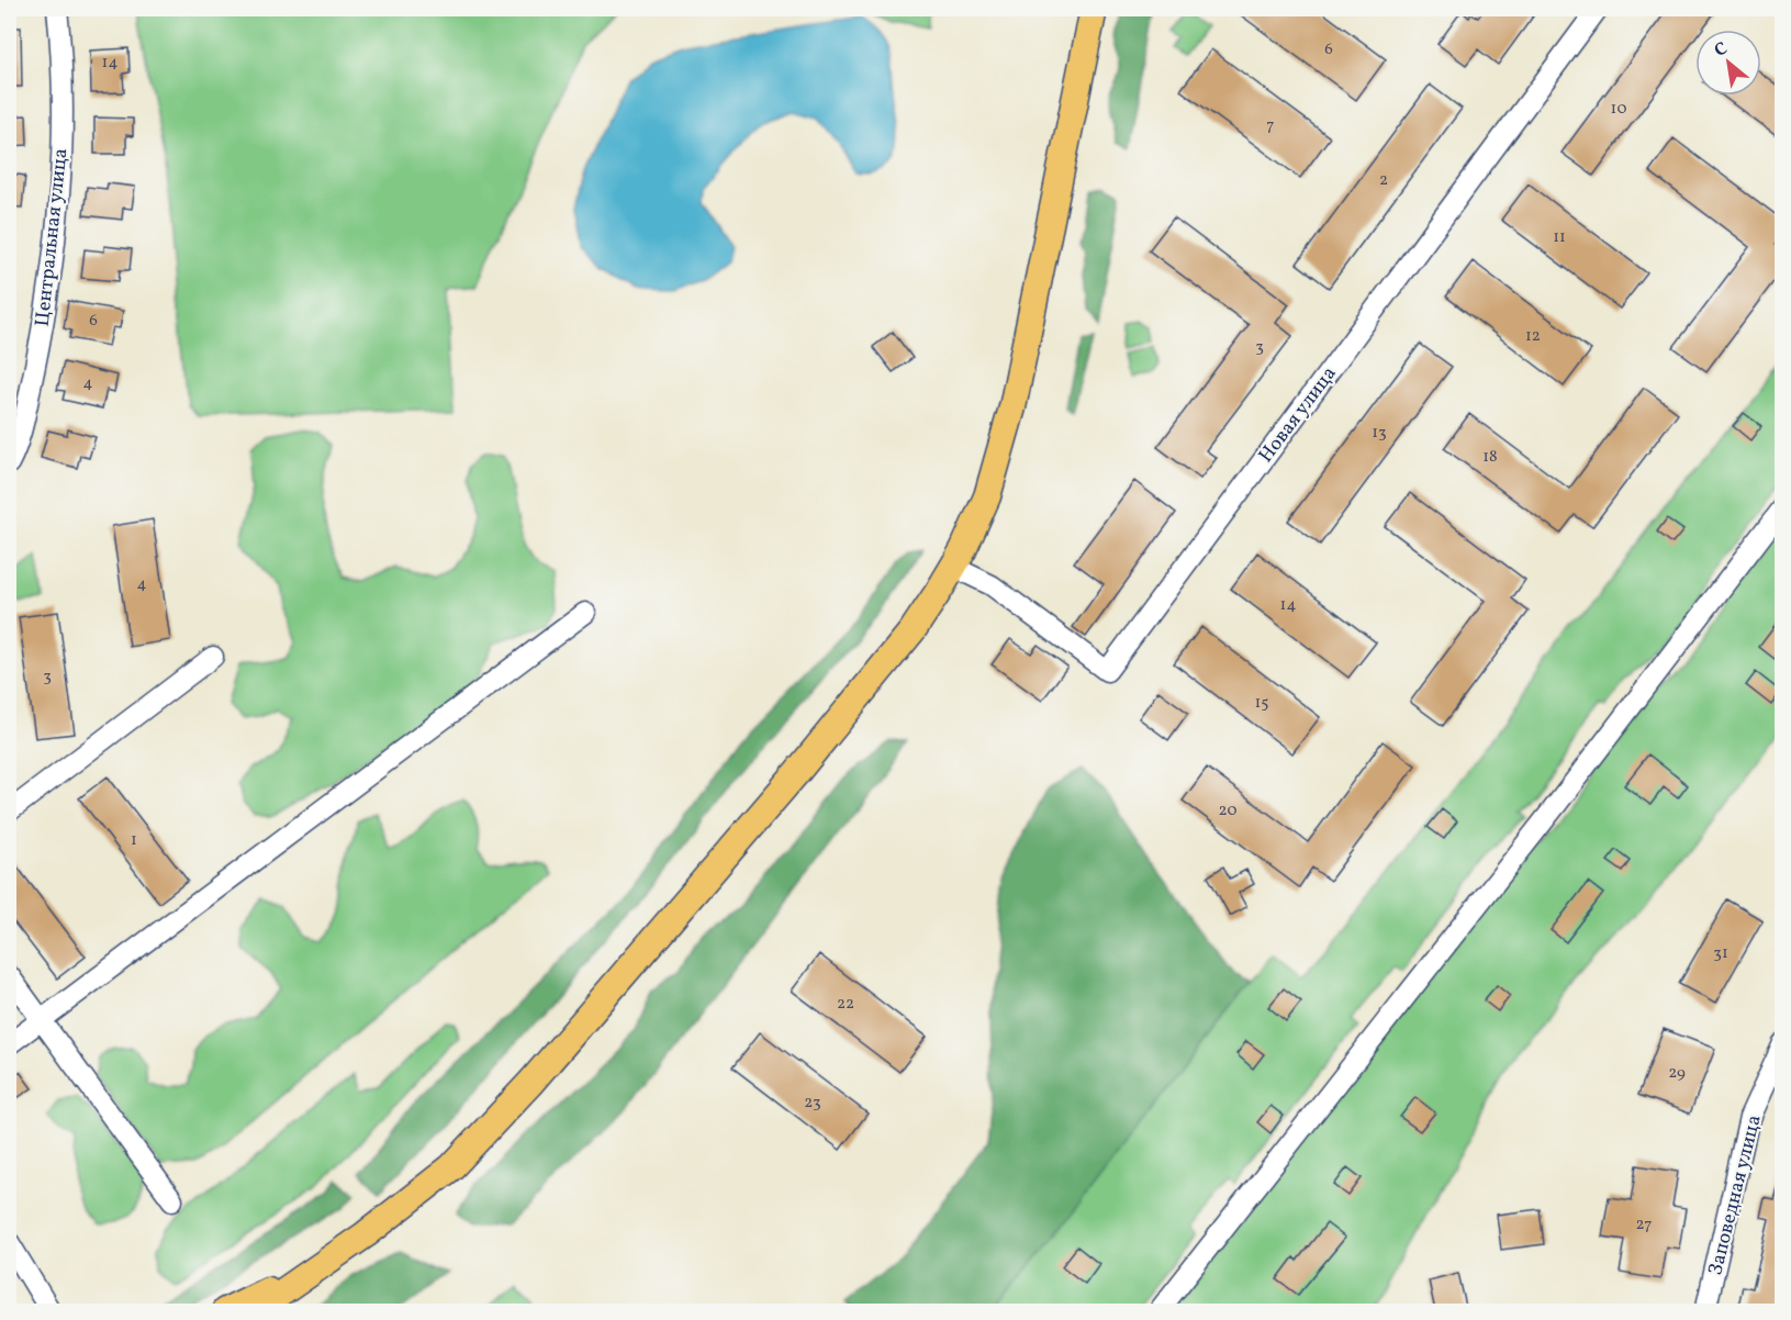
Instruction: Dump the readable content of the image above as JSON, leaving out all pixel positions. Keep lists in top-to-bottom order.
{
  "streets": {
    "street": ["Центральная улица", "Новая улица", "Заповедная улица"]
  },
  "house_numbers": [
    "6",
    "14",
    "10",
    "7",
    "2",
    "11",
    "6",
    "12",
    "3",
    "4",
    "13",
    "18",
    "4",
    "14",
    "3",
    "15",
    "20",
    "1",
    "31",
    "22",
    "29",
    "23",
    "27"
  ],
  "north": "top left"
}
